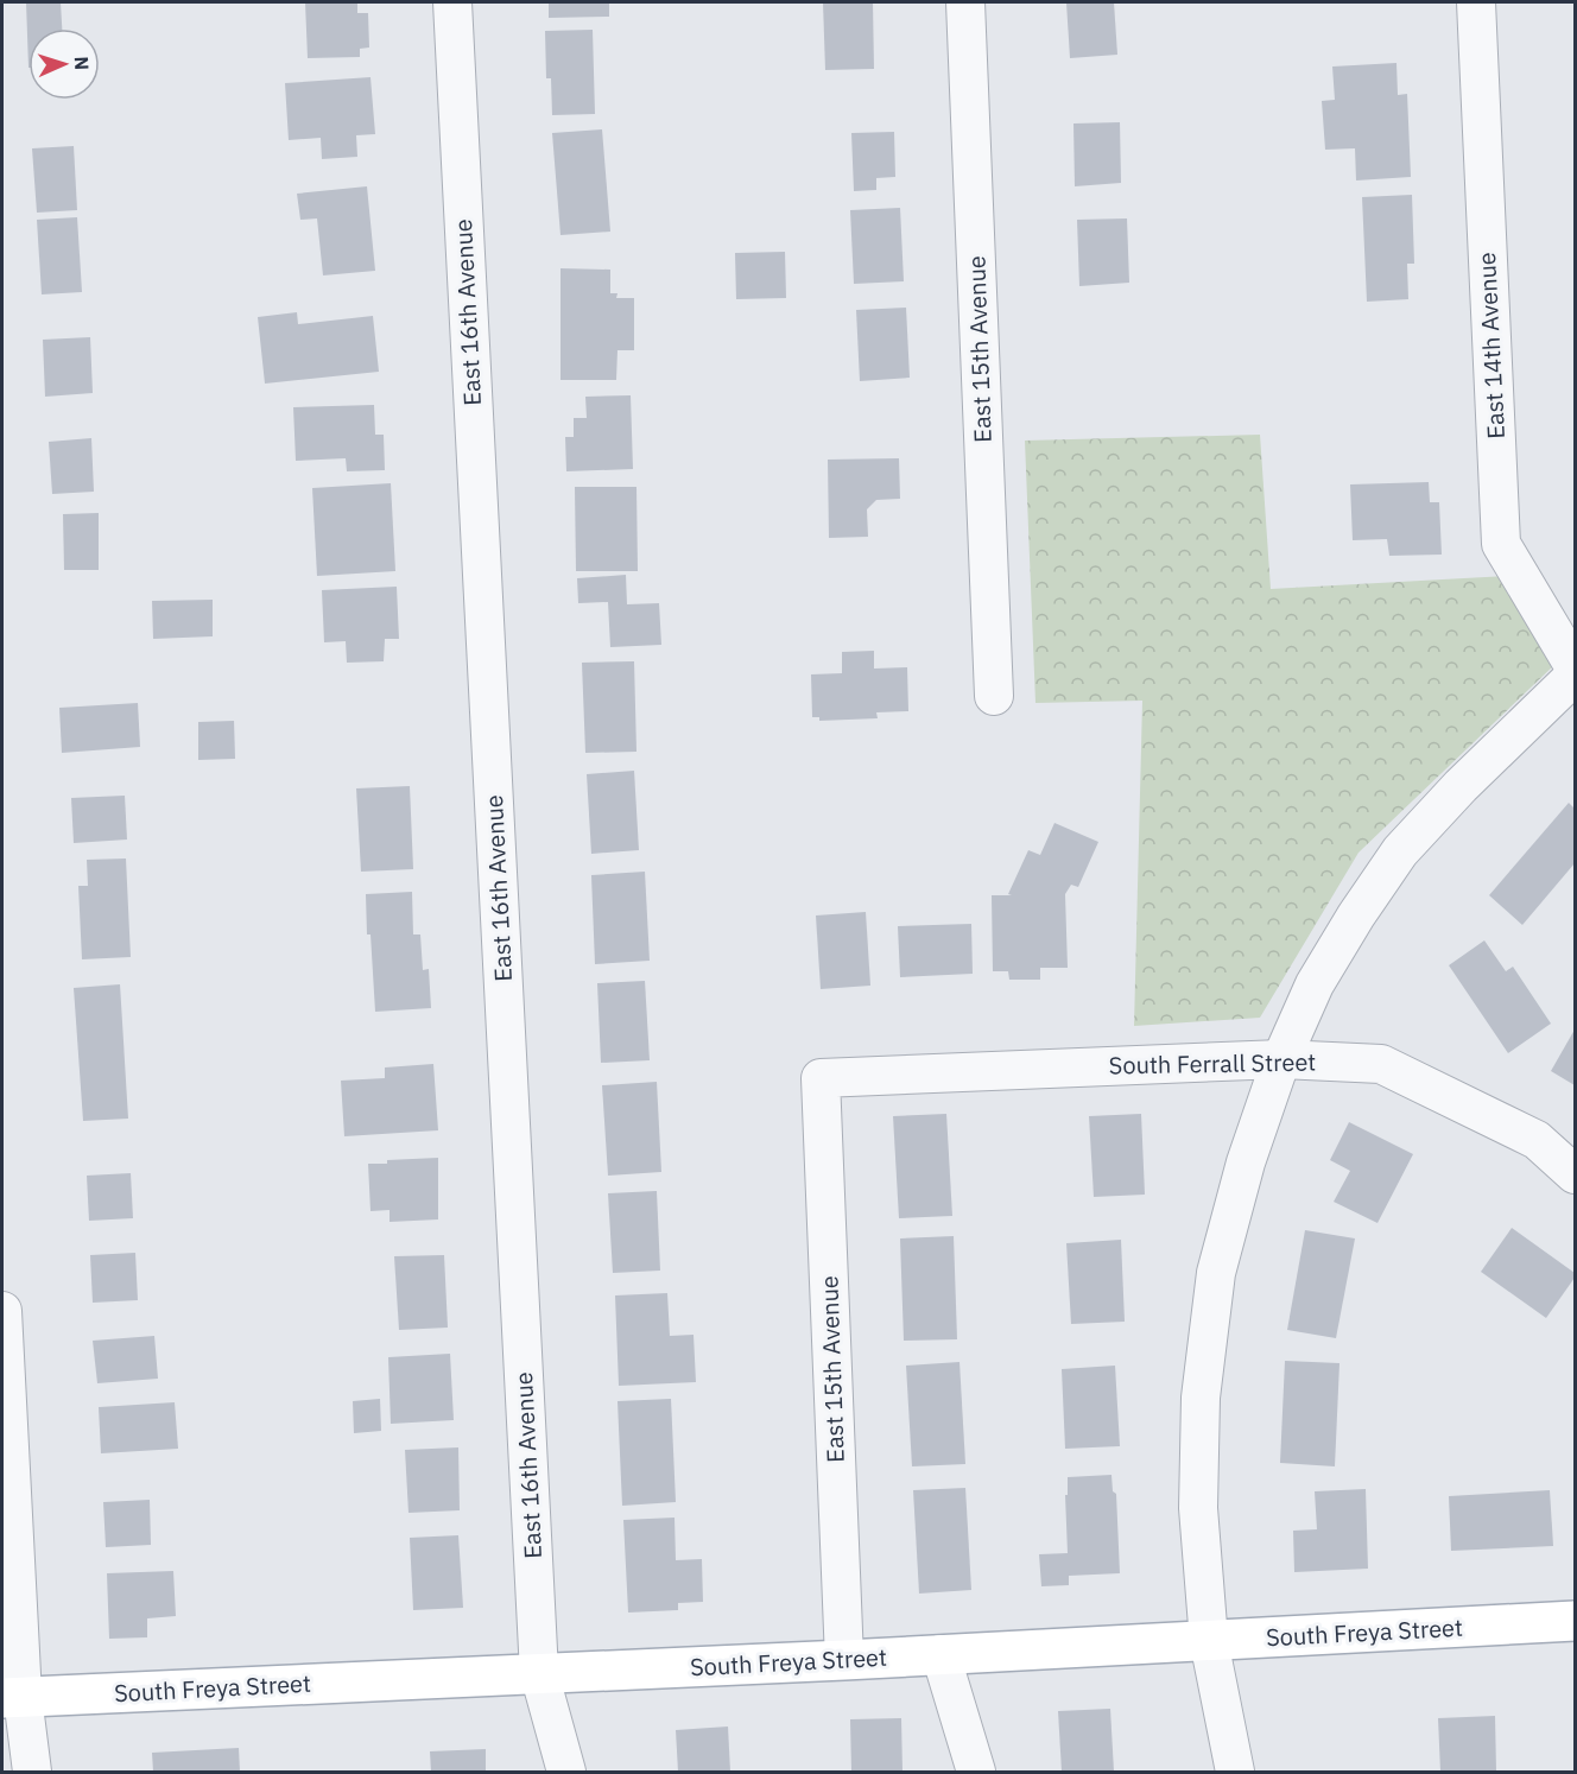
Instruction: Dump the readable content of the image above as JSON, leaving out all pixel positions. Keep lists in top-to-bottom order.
{
  "streets": {
    "main road": ["South Freya Street"],
    "street": [
      "East 16th Avenue",
      "East 14th Avenue",
      "East 15th Avenue",
      "South Ferrall Street"
    ]
  },
  "crossings": [
    ["East 16th Avenue", "South Freya Street"],
    ["East 15th Avenue", "South Ferrall Street"],
    ["East 15th Avenue", "South Freya Street"]
  ],
  "north": "right"
}
